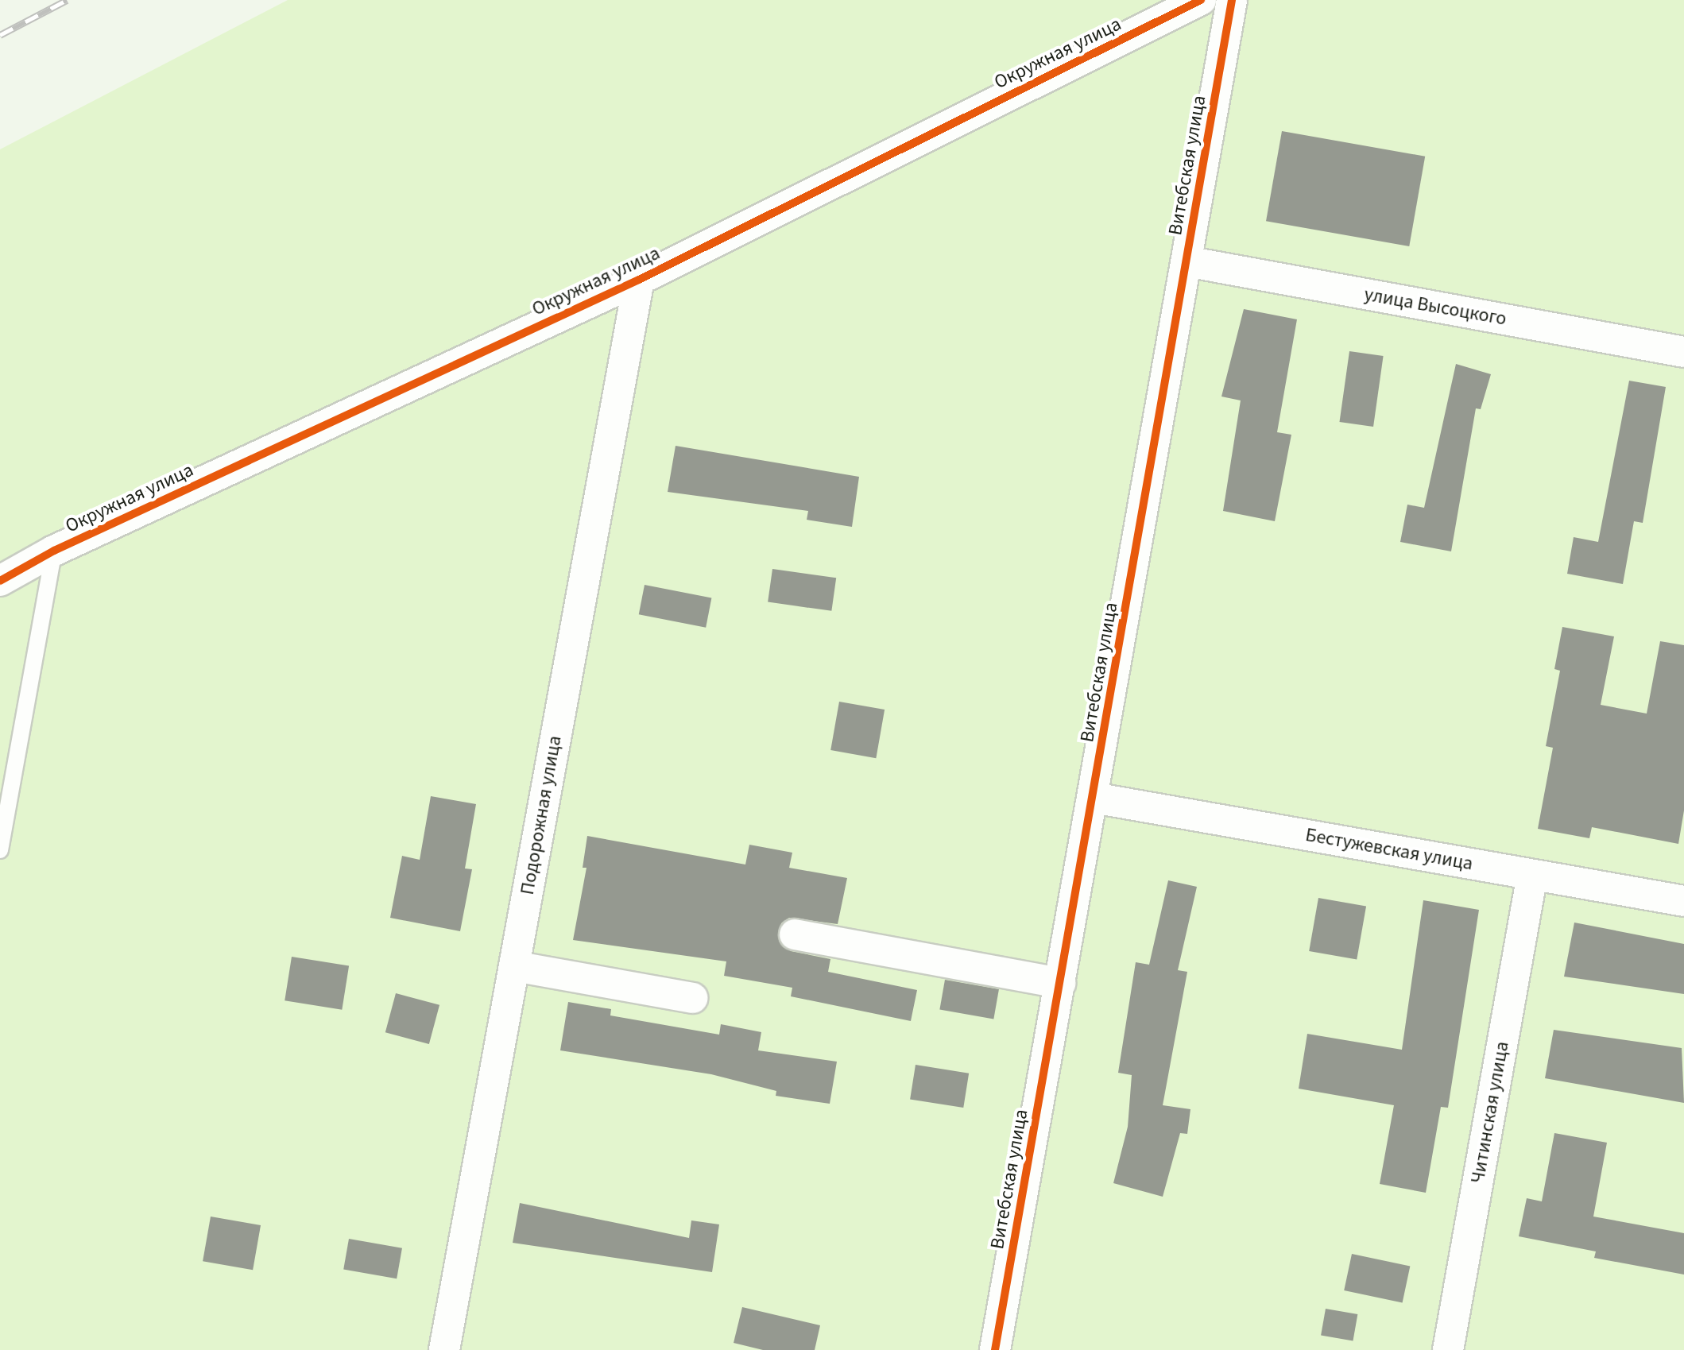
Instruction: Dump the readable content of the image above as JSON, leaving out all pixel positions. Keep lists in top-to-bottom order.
{
  "streets": {
    "street": [
      "Окружная улица",
      "Витебская улица",
      "улица Высоцкого",
      "Подорожная улица",
      "Бестужевская улица",
      "Читинская улица"
    ]
  },
  "crossings": [
    ["Окружная улица", "Подорожная улица"],
    ["Витебская улица", "улица Высоцкого"],
    ["Витебская улица", "Бестужевская улица"],
    ["Бестужевская улица", "Читинская улица"]
  ]
}
